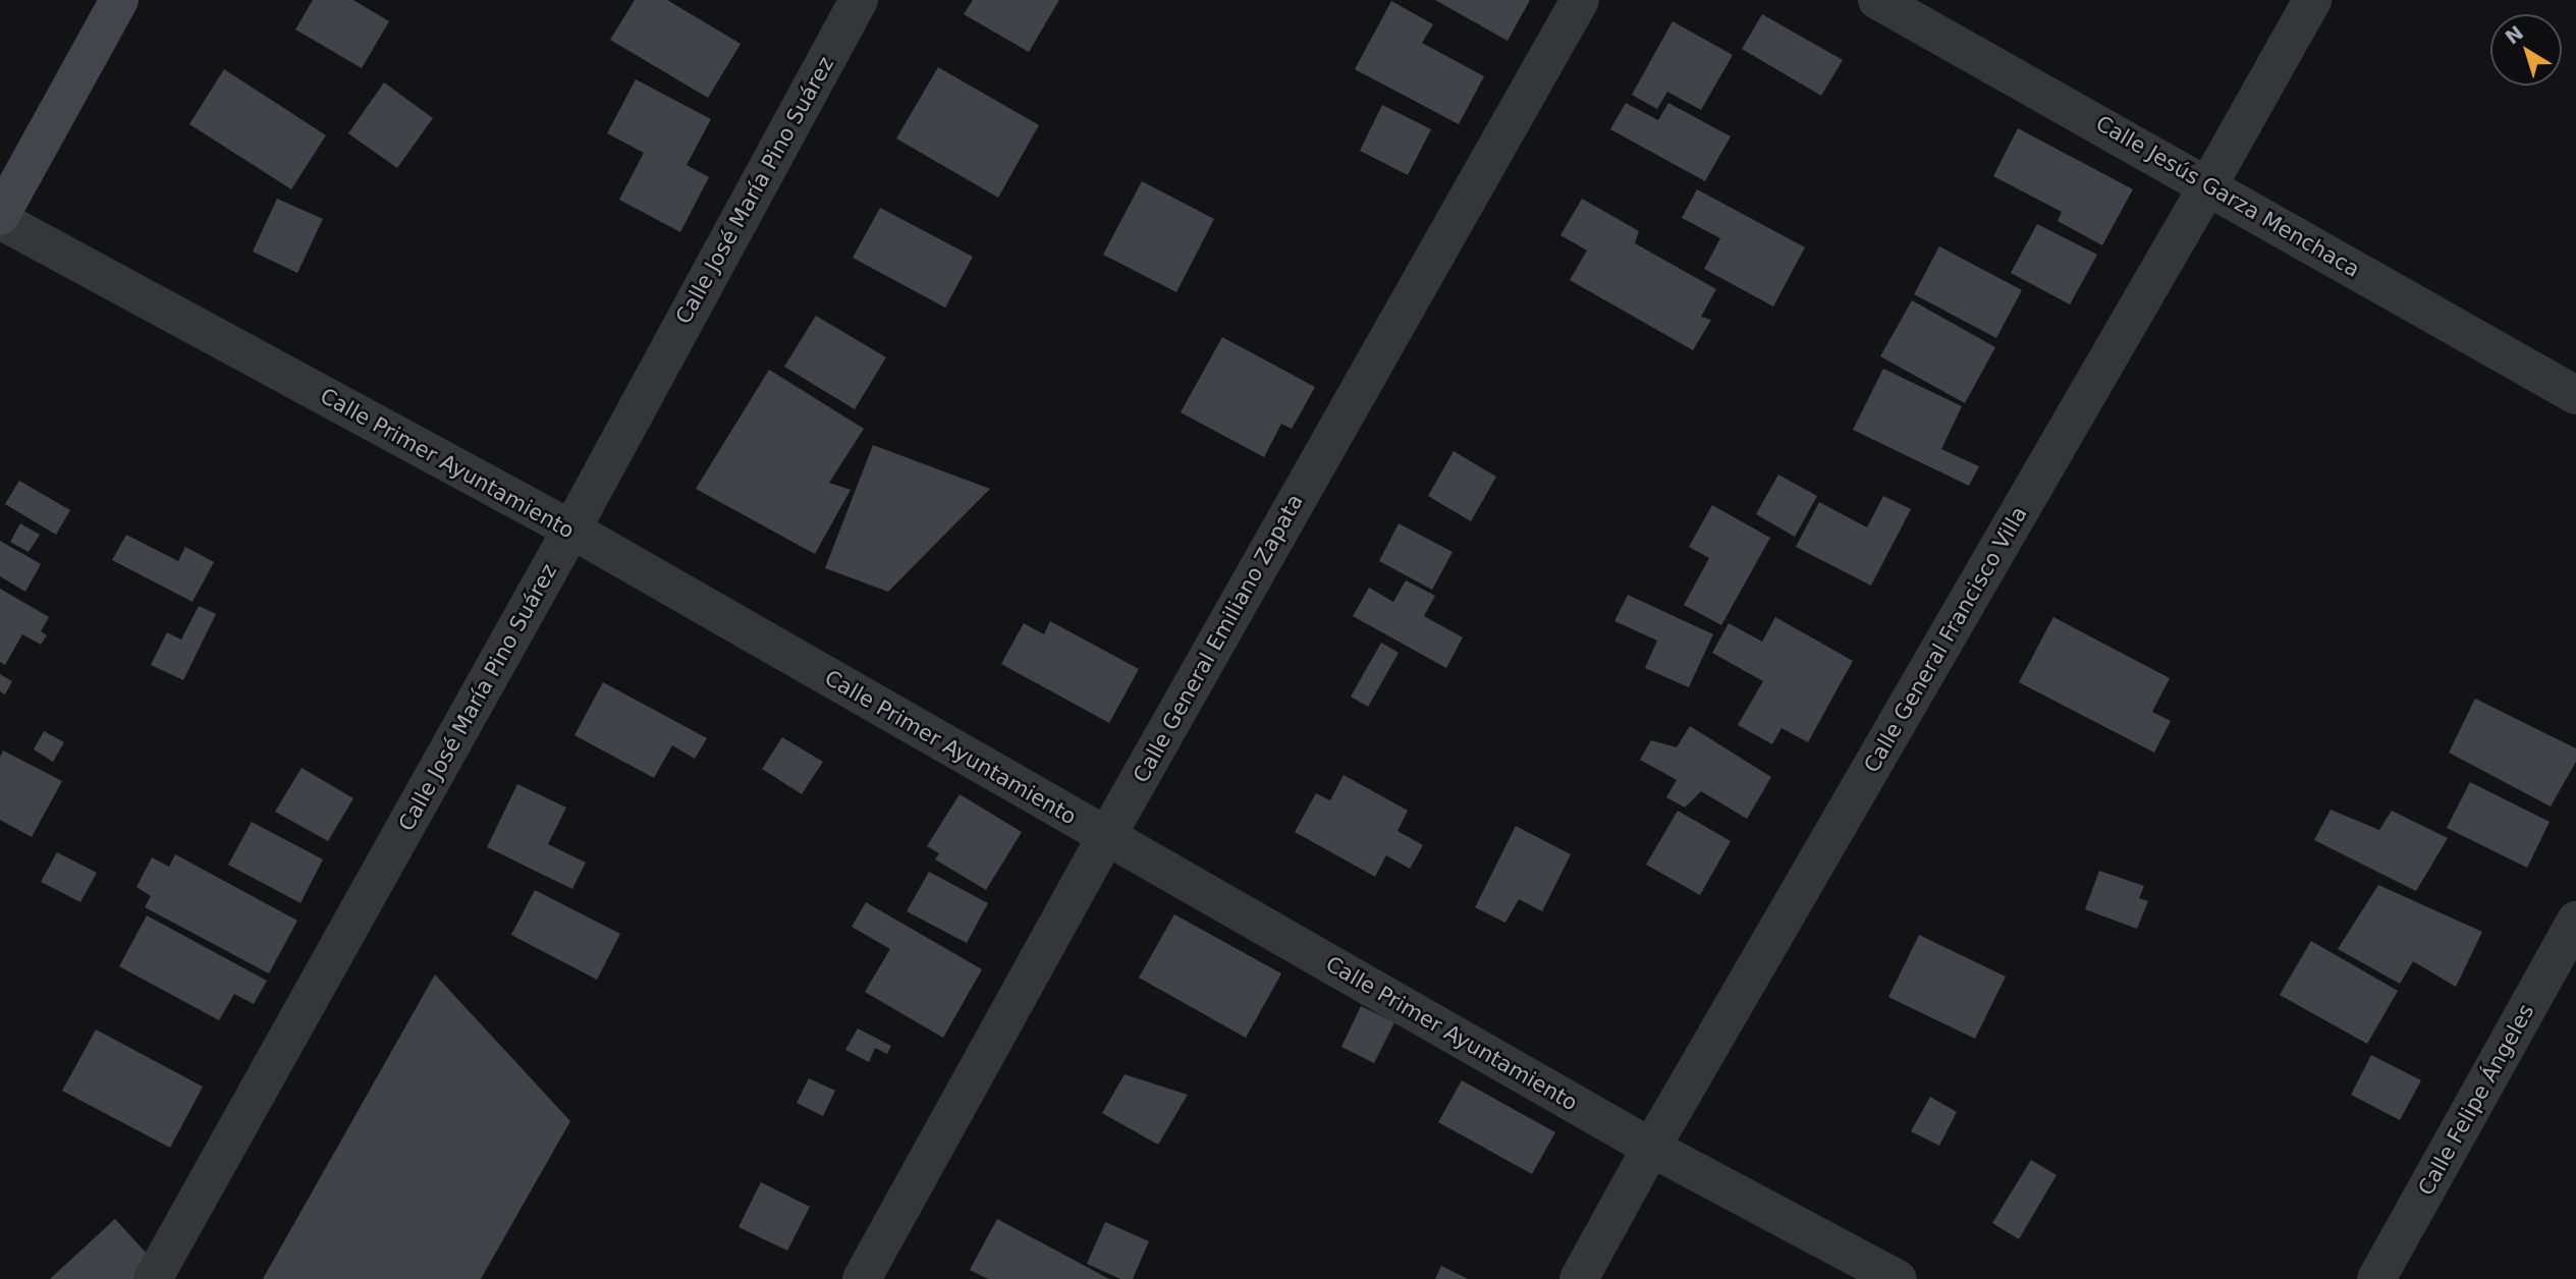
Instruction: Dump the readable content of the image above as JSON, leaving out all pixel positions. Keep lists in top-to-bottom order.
{
  "streets": {
    "street": [
      "Calle José María Pino Suárez",
      "Calle Jesús Garza Menchaca",
      "Calle Primer Ayuntamiento",
      "Calle General Emiliano Zapata",
      "Calle General Francisco Villa",
      "Calle Felipe Ángeles"
    ]
  },
  "crossings": [
    ["Calle José María Pino Suárez", "Calle Primer Ayuntamiento"],
    ["Calle Jesús Garza Menchaca", "Calle General Francisco Villa"],
    ["Calle Primer Ayuntamiento", "Calle General Emiliano Zapata"],
    ["Calle Primer Ayuntamiento", "Calle General Francisco Villa"]
  ],
  "north": "top left"
}
